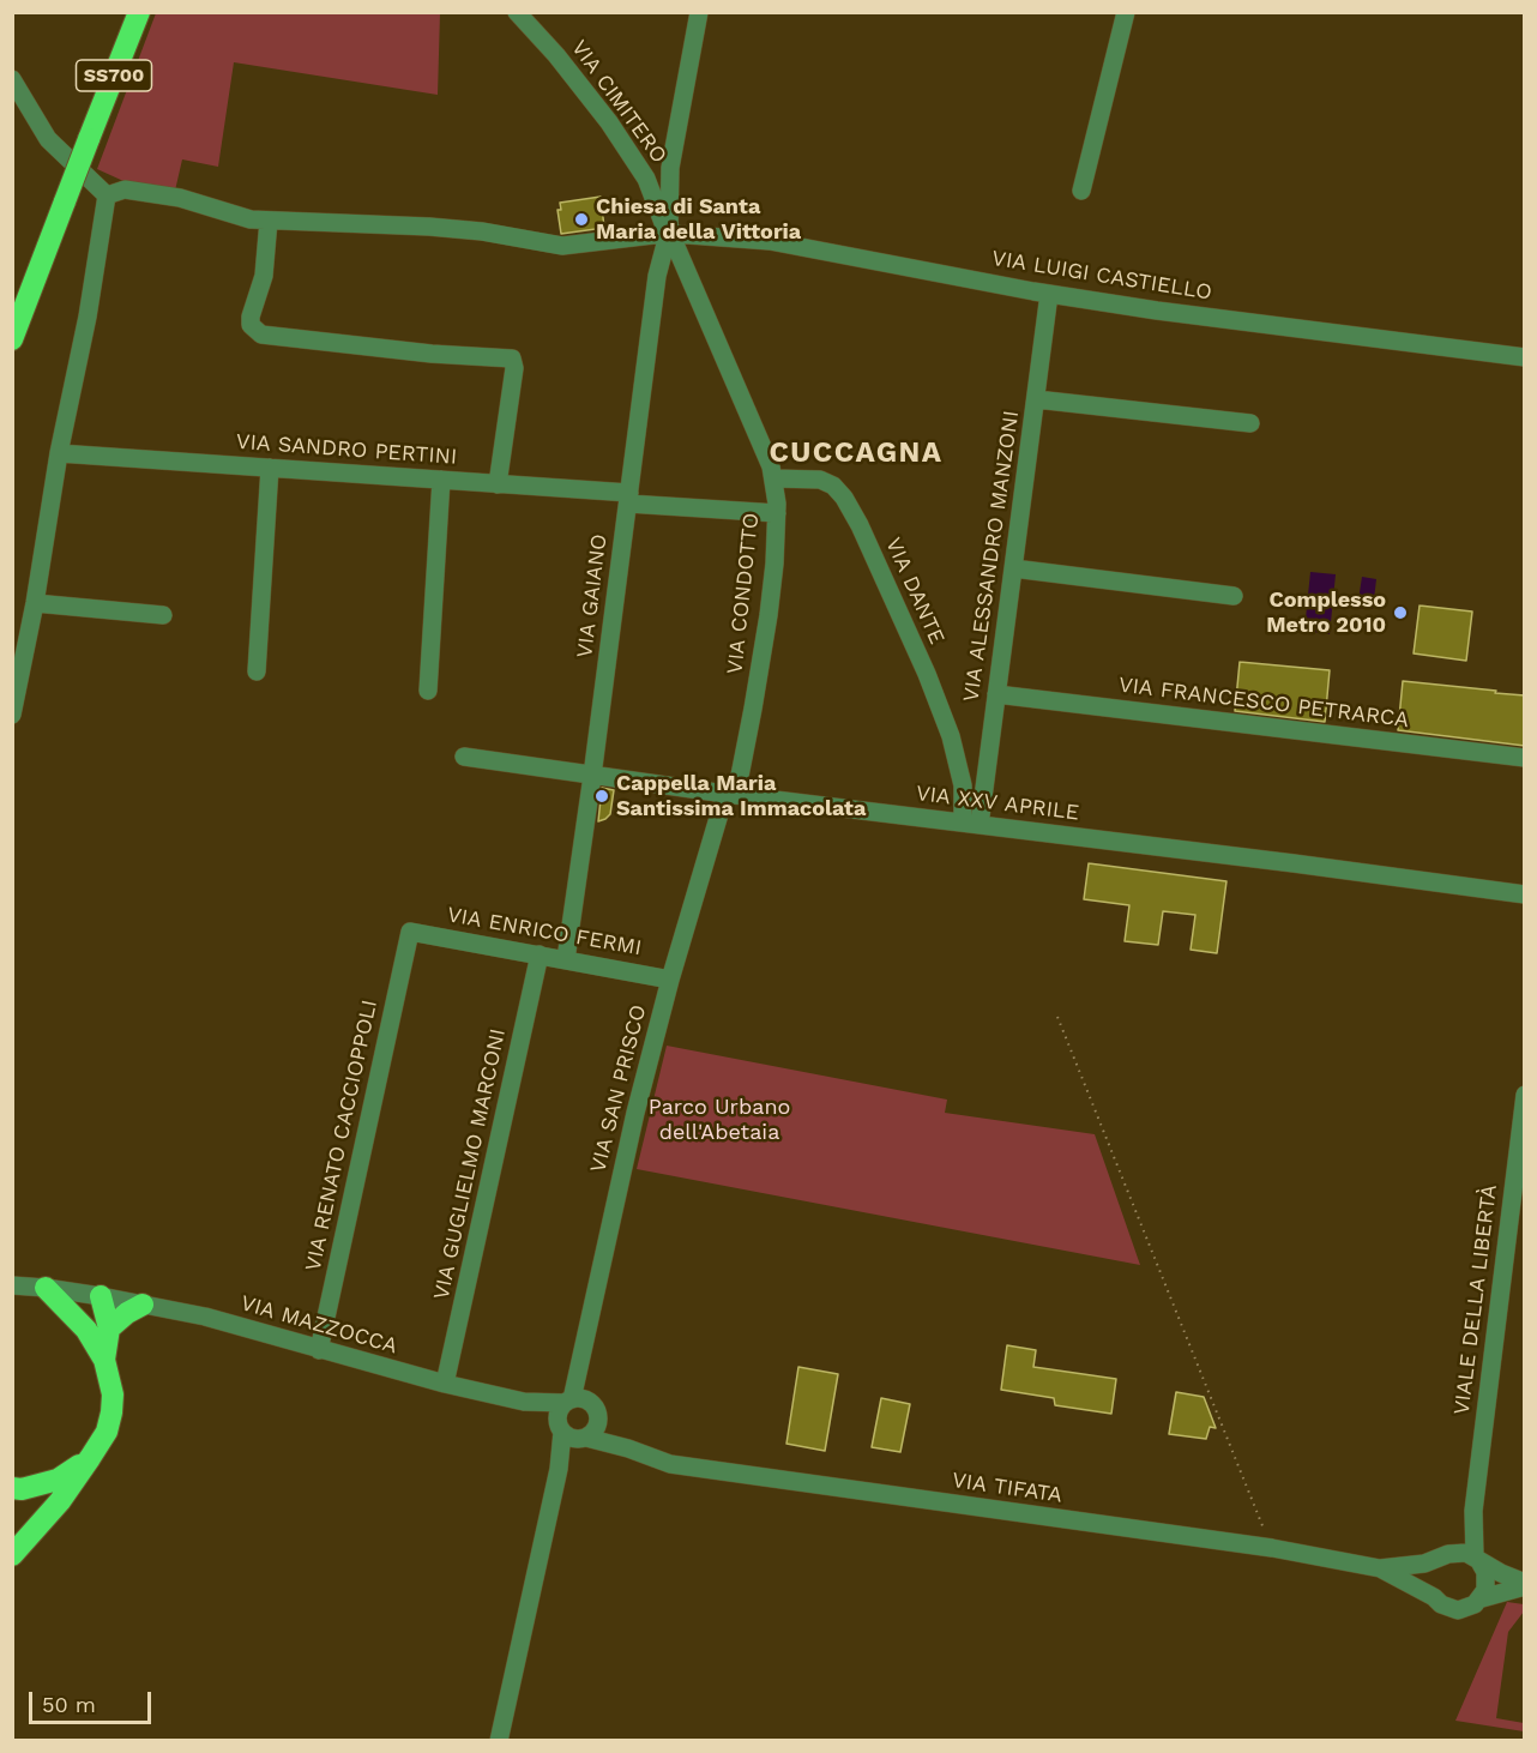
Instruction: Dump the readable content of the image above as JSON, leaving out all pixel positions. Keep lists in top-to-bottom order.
{
  "streets": {
    "highway": ["SS700"],
    "street": [
      "VIA CIMITERO",
      "VIA LUIGI CASTIELLO",
      "VIA SANDRO PERTINI",
      "VIA ALESSANDRO MANZONI",
      "VIA DANTE",
      "VIA CONDOTTO",
      "VIA GAIANO",
      "VIA FRANCESCO PETRARCA",
      "VIA XXV APRILE",
      "VIA ENRICO FERMI",
      "VIA SAN PRISCO",
      "VIA RENATO CACCIOPPOLI",
      "VIA GUGLIELMO MARCONI",
      "VIALE DELLA LIBERTÀ",
      "VIA MAZZOCCA",
      "VIA TIFATA"
    ]
  },
  "crossings": [
    ["VIA CIMITERO", "VIA LUIGI CASTIELLO"],
    ["VIA CIMITERO", "VIA CONDOTTO"],
    ["VIA CIMITERO", "VIA GAIANO"],
    ["VIA LUIGI CASTIELLO", "VIA ALESSANDRO MANZONI"],
    ["VIA LUIGI CASTIELLO", "VIA CONDOTTO"],
    ["VIA LUIGI CASTIELLO", "VIA GAIANO"],
    ["VIA SANDRO PERTINI", "VIA CONDOTTO"],
    ["VIA SANDRO PERTINI", "VIA GAIANO"],
    ["VIA ALESSANDRO MANZONI", "VIA DANTE"],
    ["VIA ALESSANDRO MANZONI", "VIA FRANCESCO PETRARCA"],
    ["VIA ALESSANDRO MANZONI", "VIA XXV APRILE"],
    ["VIA DANTE", "VIA CONDOTTO"],
    ["VIA DANTE", "VIA XXV APRILE"],
    ["VIA CONDOTTO", "VIA GAIANO"],
    ["VIA CONDOTTO", "VIA XXV APRILE"],
    ["VIA CONDOTTO", "VIA SAN PRISCO"],
    ["VIA GAIANO", "VIA XXV APRILE"],
    ["VIA GAIANO", "VIA ENRICO FERMI"],
    ["VIA XXV APRILE", "VIA SAN PRISCO"],
    ["VIA ENRICO FERMI", "VIA SAN PRISCO"],
    ["VIA ENRICO FERMI", "VIA RENATO CACCIOPPOLI"],
    ["VIA ENRICO FERMI", "VIA GUGLIELMO MARCONI"],
    ["VIA SAN PRISCO", "VIA MAZZOCCA"],
    ["VIA SAN PRISCO", "VIA TIFATA"],
    ["VIA RENATO CACCIOPPOLI", "VIA MAZZOCCA"],
    ["VIA GUGLIELMO MARCONI", "VIA MAZZOCCA"],
    ["VIALE DELLA LIBERTÀ", "VIA TIFATA"],
    ["VIA MAZZOCCA", "VIA TIFATA"]
  ],
  "districts": ["CUCCAGNA"],
  "parks": ["Parco Urbano dell'Abetaia"],
  "places": ["Chiesa di Santa Maria della Vittoria", "Complesso Metro 2010", "Cappella Maria Santissima Immacolata"],
  "scale_bar": "50 m"
}
